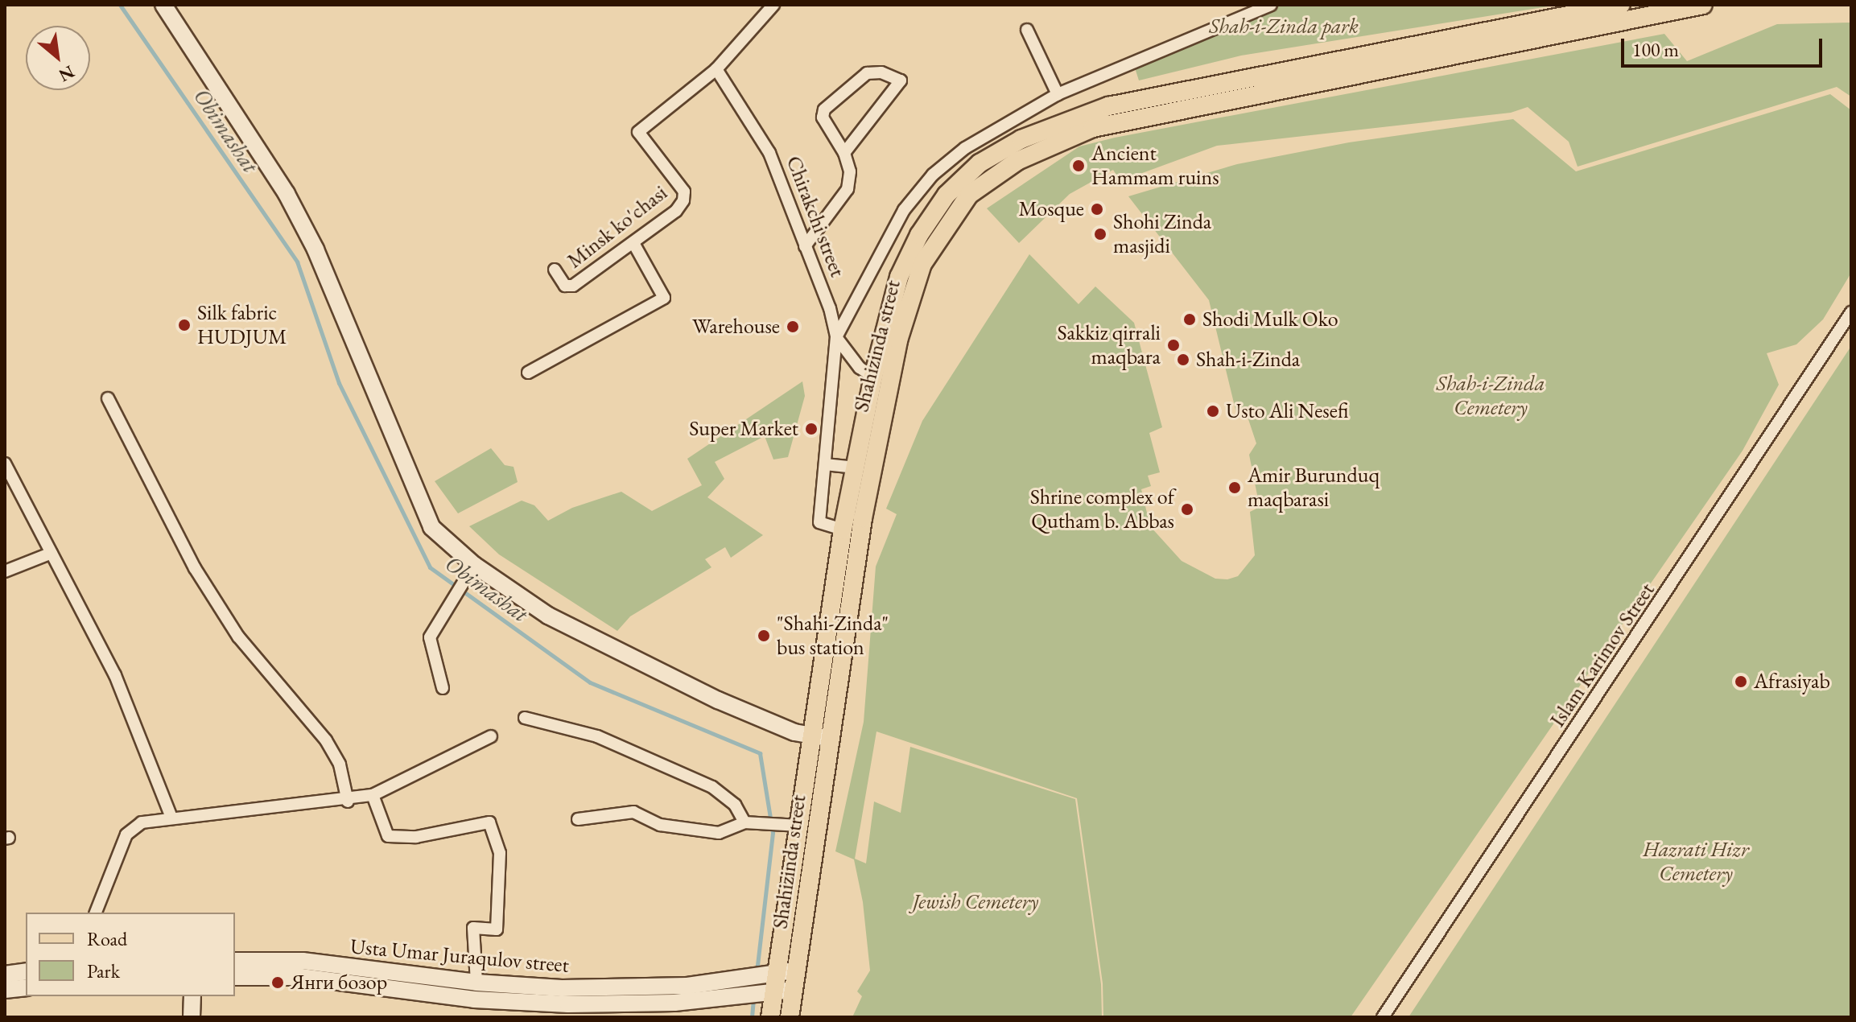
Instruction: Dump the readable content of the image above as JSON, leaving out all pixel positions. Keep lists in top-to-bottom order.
{
  "streets": {
    "main road": ["Shahizinda street", "Usta Umar Juraqulov street"],
    "street": ["Chirakchi street", "Minsk ko'chasi", "Islam Karimov Street"]
  },
  "crossings": [
    ["Chirakchi street", "Minsk ko'chasi"],
    ["Chirakchi street", "Shahizinda street"],
    ["Shahizinda street", "Usta Umar Juraqulov street"]
  ],
  "water": ["Obimashat"],
  "parks": [
    "Shah-i-Zinda park",
    "Shah-i-Zinda Cemetery",
    "Hazrati Hizr Cemetery",
    "Jewish Cemetery"
  ],
  "places": [
    "Ancient Hammam ruins",
    "Mosque",
    "Shohi Zinda masjidi",
    "Shodi Mulk Oko",
    "Silk fabric HUDJUM",
    "Warehouse",
    "Sakkiz qirrali maqbara",
    "Shah-i-Zinda",
    "Usto Ali Nesefi",
    "Super Market",
    "Amir Burunduq maqbarasi",
    "Shrine complex of Qutham b. Abbas",
    "\"Shahi-Zinda\" bus station",
    "Afrasiyab",
    "Янги бозор"
  ],
  "legend": ["Road", "Park"],
  "scale_bar": "100 m",
  "north": "bottom right"
}
